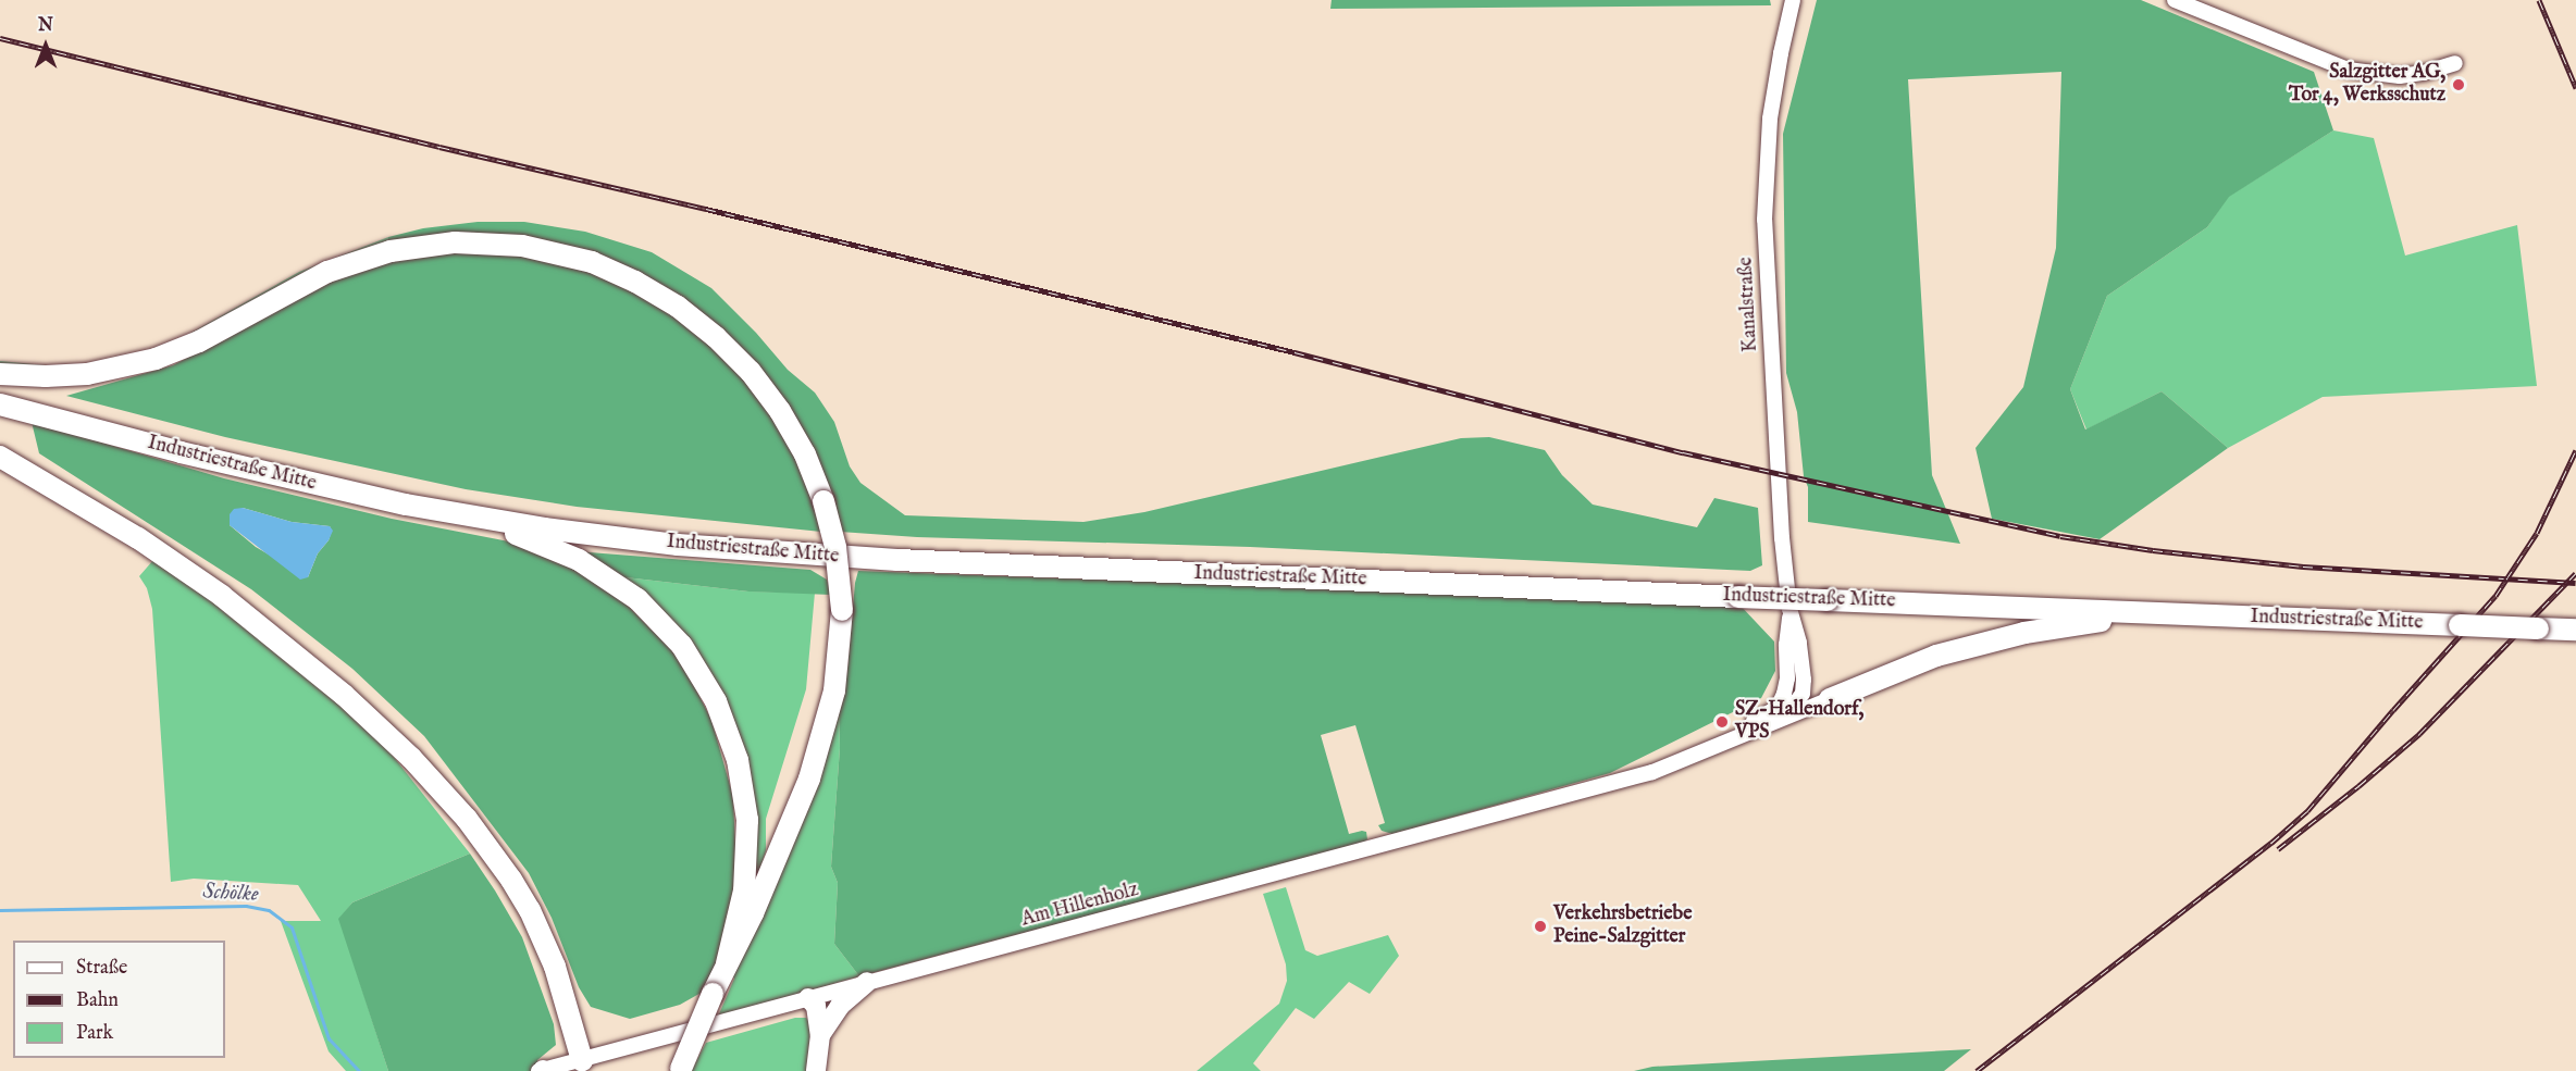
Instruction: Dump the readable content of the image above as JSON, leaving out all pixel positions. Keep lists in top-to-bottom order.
{
  "streets": {
    "highway": ["Industriestraße Mitte"],
    "street": ["Kanalstraße", "Am Hillenholz"]
  },
  "crossings": [
    ["Kanalstraße", "Am Hillenholz"]
  ],
  "water": ["Schölke"],
  "places": ["Salzgitter AG, Tor 4, Werksschutz", "SZ-Hallendorf, VPS", "Verkehrsbetriebe Peine-Salzgitter"],
  "legend": ["Straße", "Bahn", "Park"],
  "north": "top"
}
